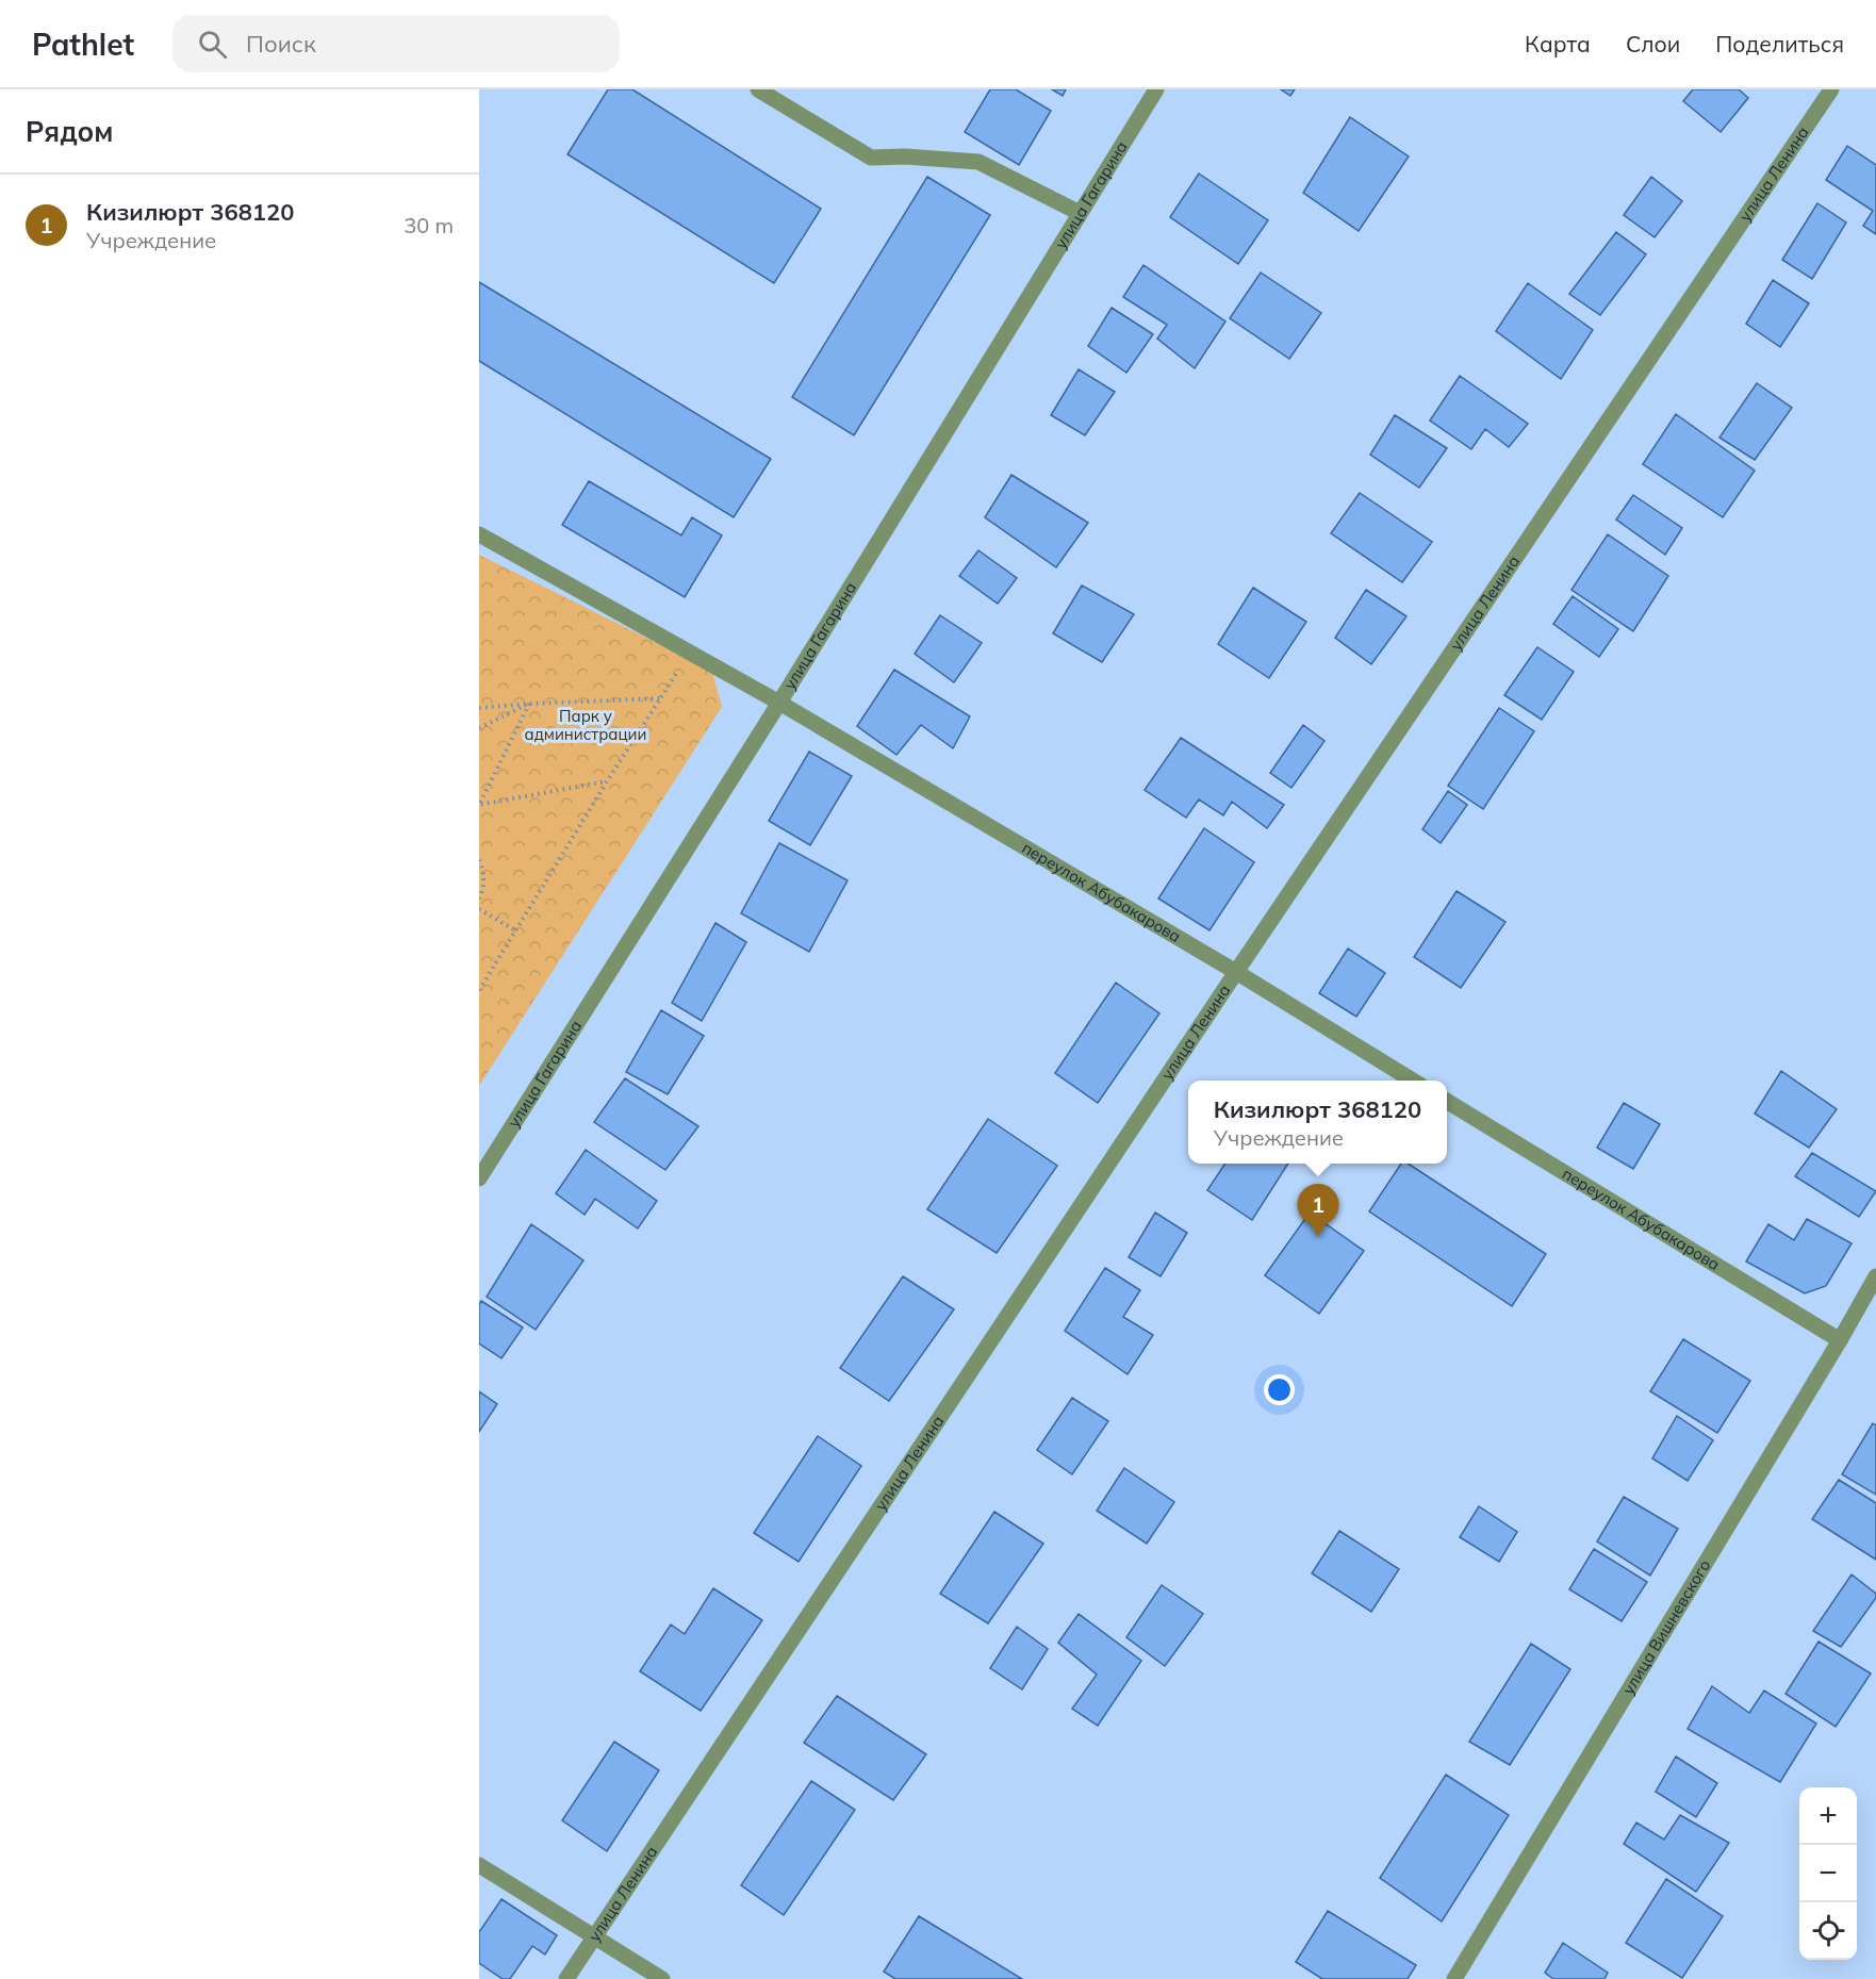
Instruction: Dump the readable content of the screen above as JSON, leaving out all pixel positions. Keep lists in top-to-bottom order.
{
  "streets": {
    "street": [
      "улица Ленина",
      "улица Гагарина",
      "переулок Абубакарова",
      "улица Вишневского"
    ]
  },
  "crossings": [
    ["улица Ленина", "переулок Абубакарова"],
    ["улица Гагарина", "переулок Абубакарова"],
    ["переулок Абубакарова", "улица Вишневского"]
  ],
  "parks": ["Парк у администрации"],
  "page": {
    "header": "Pathlet",
    "search": "Поиск",
    "nav": ["Карта", "Слои", "Поделиться"],
    "heading": "Рядом",
    "list": [
      {
        "mark": "1",
        "name": "Кизилюрт 368120",
        "note": "Учреждение",
        "value": "30 m"
      }
    ],
    "popup": ["Кизилюрт 368120", "Учреждение"],
    "pins": "1",
    "map_buttons": ["+", "−"]
  }
}
